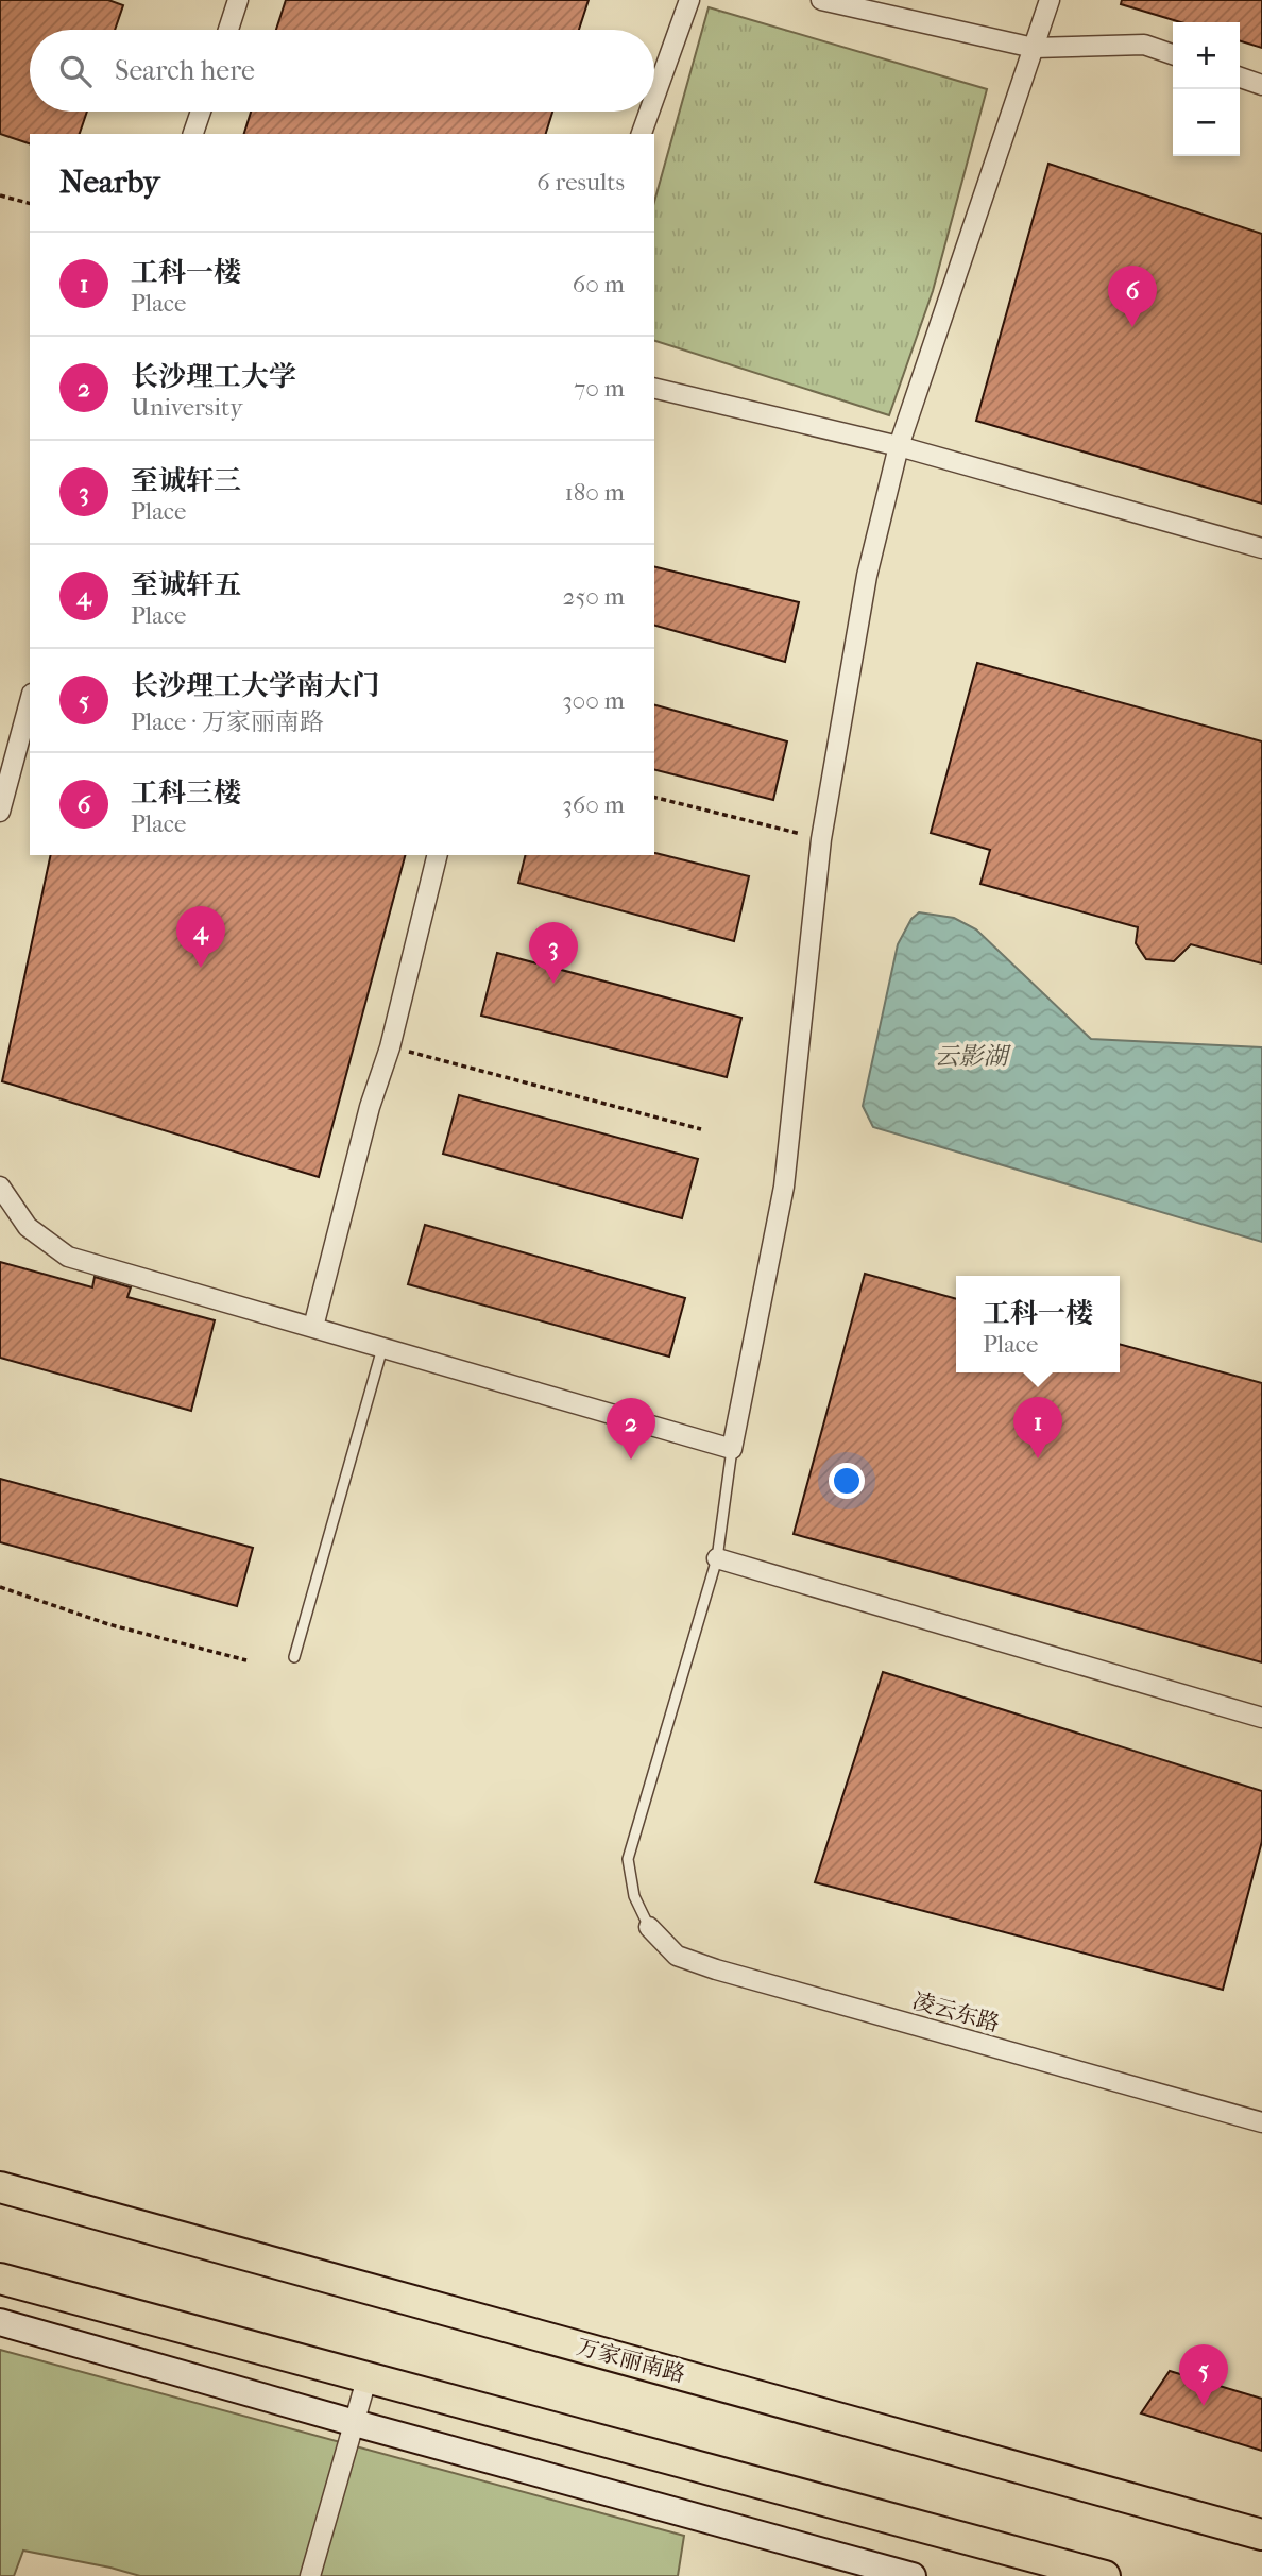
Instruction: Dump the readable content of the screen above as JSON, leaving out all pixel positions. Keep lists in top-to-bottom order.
{
  "streets": {
    "main road": ["万家丽南路"],
    "street": ["凌云东路"]
  },
  "water": ["云影湖"],
  "page": {
    "map_buttons": ["+", "−"],
    "search": "Search here",
    "heading": ["Nearby", "6 results"],
    "list": [
      {
        "mark": "1",
        "name": "工科一楼",
        "note": "Place",
        "value": "60 m"
      },
      {
        "mark": "2",
        "name": "长沙理工大学",
        "note": "University",
        "value": "70 m"
      },
      {
        "mark": "3",
        "name": "至诚轩三",
        "note": "Place",
        "value": "180 m"
      },
      {
        "mark": "4",
        "name": "至诚轩五",
        "note": "Place",
        "value": "250 m"
      },
      {
        "mark": "5",
        "name": "长沙理工大学南大门",
        "note": "Place · 万家丽南路",
        "value": "300 m"
      },
      {
        "mark": "6",
        "name": "工科三楼",
        "note": "Place",
        "value": "360 m"
      }
    ],
    "pins": [
      "6",
      "4",
      "3",
      "1",
      "2",
      "5"
    ],
    "popup": ["工科一楼", "Place"]
  }
}
